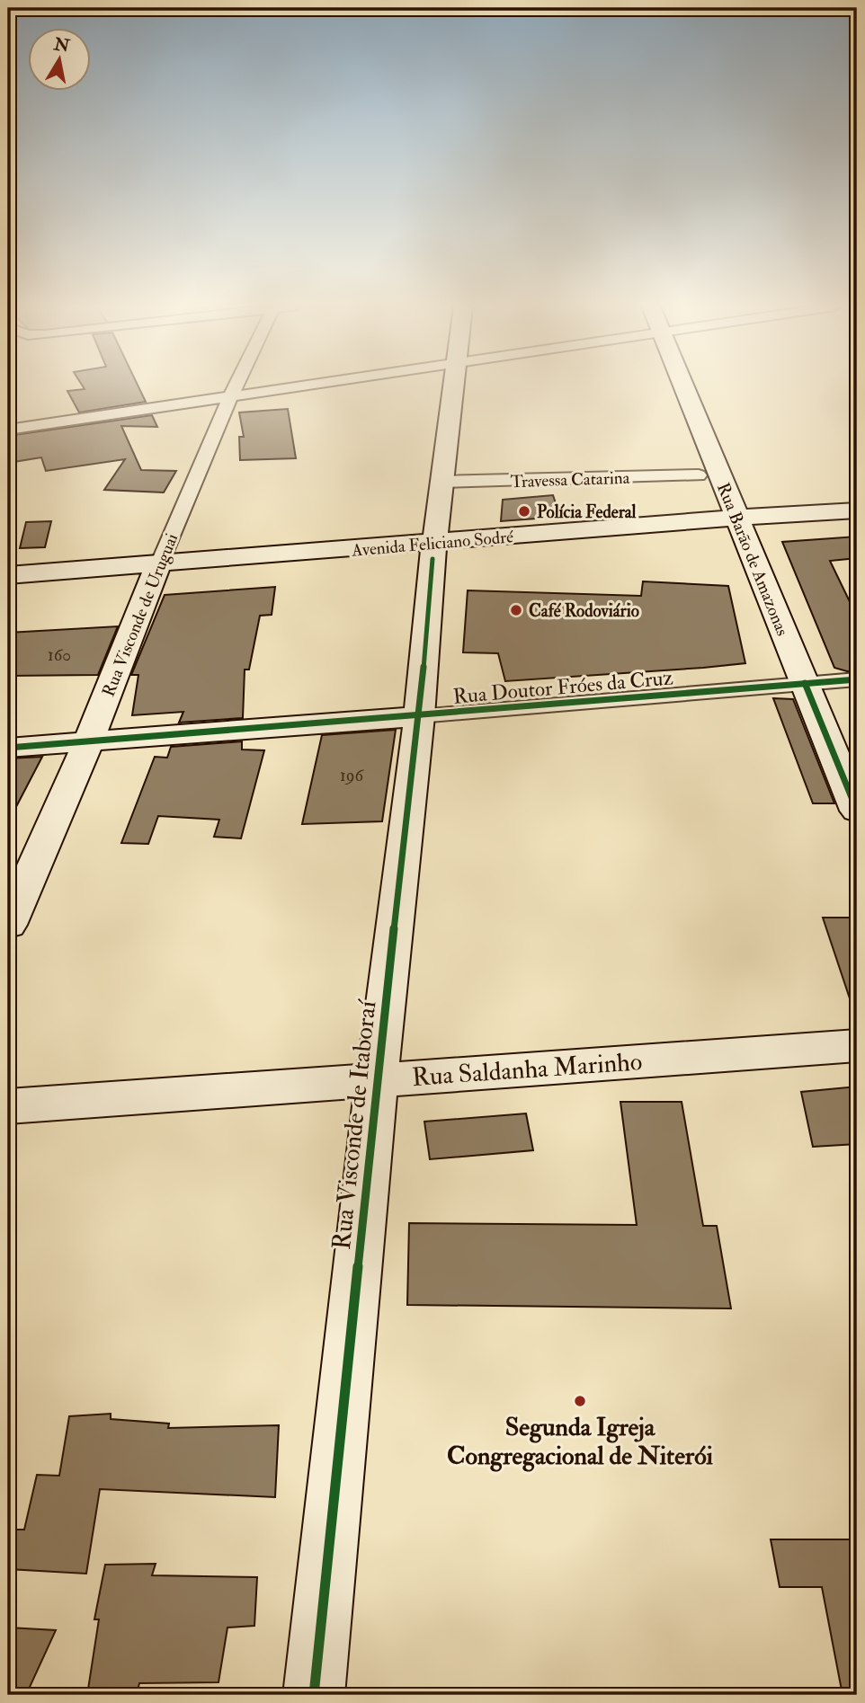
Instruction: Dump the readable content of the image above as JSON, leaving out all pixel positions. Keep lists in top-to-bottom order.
{
  "streets": {
    "street": [
      "Travessa Catarina",
      "Avenida Feliciano Sodré",
      "Rua Barão de Amazonas",
      "Rua Visconde de Uruguai",
      "Rua Doutor Fróes da Cruz",
      "Rua Saldanha Marinho",
      "Rua Visconde de Itaboraí"
    ]
  },
  "crossings": [
    ["Travessa Catarina", "Rua Visconde de Itaboraí"],
    ["Avenida Feliciano Sodré", "Rua Barão de Amazonas"],
    ["Avenida Feliciano Sodré", "Rua Visconde de Uruguai"],
    ["Avenida Feliciano Sodré", "Rua Visconde de Itaboraí"],
    ["Rua Barão de Amazonas", "Rua Doutor Fróes da Cruz"],
    ["Rua Visconde de Uruguai", "Rua Doutor Fróes da Cruz"],
    ["Rua Doutor Fróes da Cruz", "Rua Visconde de Itaboraí"],
    ["Rua Saldanha Marinho", "Rua Visconde de Itaboraí"]
  ],
  "places": ["Polícia Federal", "Café Rodoviário", "Segunda Igreja Congregacional de Niterói"],
  "house_numbers": ["160", "196"],
  "north": "top"
}
